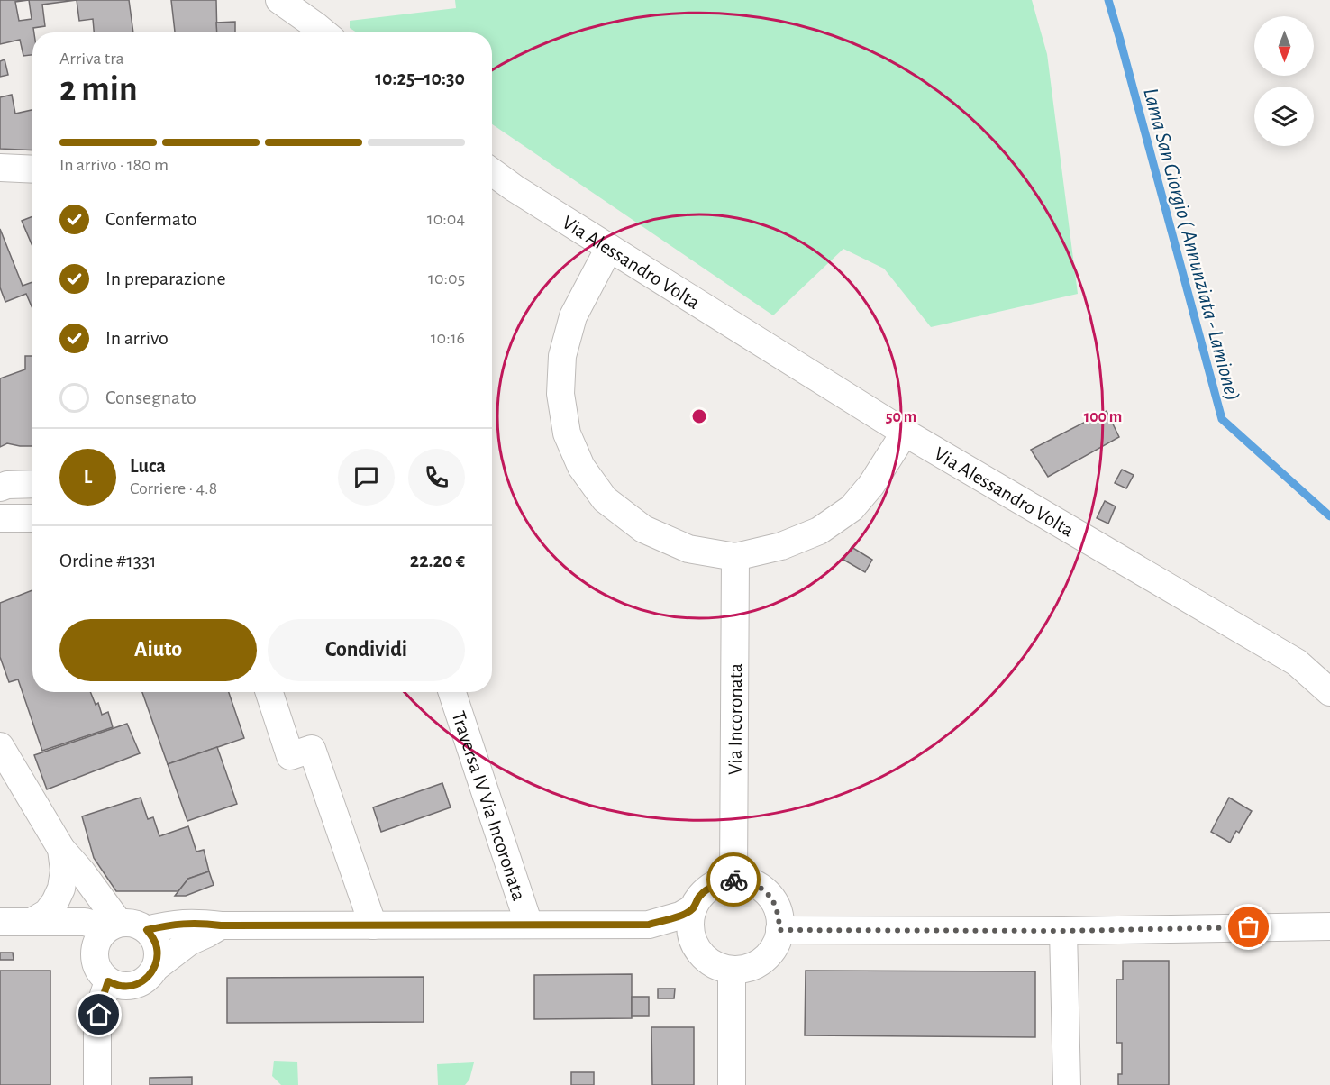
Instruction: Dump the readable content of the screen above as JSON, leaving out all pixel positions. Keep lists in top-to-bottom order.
{
  "streets": {
    "street": ["Via Alessandro Volta", "Via Incoronata", "Traversa IV Via Incoronata"]
  },
  "water": ["Lama San Giorgio ( Annunziata - Lamione)"],
  "north": "bottom",
  "page": {
    "heading": ["2 min", "Arriva tra", "10:25–10:30"],
    "panel": [
      "Luca",
      "Corriere · 4.8",
      "Ordine #1331",
      "22.20 €"
    ],
    "bar": "In arrivo · 180 m",
    "list": [
      ["Confermato", "10:04"],
      ["In preparazione", "10:05"],
      ["In arrivo", "10:16"],
      "Consegnato"
    ],
    "round": "L",
    "buttons": ["Aiuto", "Condividi"]
  },
  "rings": ["50 m", "100 m"]
}
